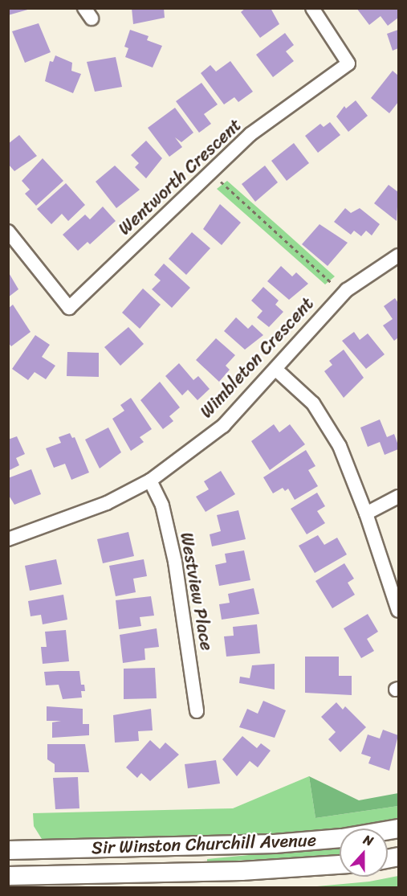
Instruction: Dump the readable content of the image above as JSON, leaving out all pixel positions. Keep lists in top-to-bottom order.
{
  "streets": {
    "main road": ["Sir Winston Churchill Avenue"],
    "street": ["Wentworth Crescent", "Wimbleton Crescent", "Westview Place"]
  },
  "crossings": [
    ["Wimbleton Crescent", "Westview Place"]
  ],
  "north": "top"
}
